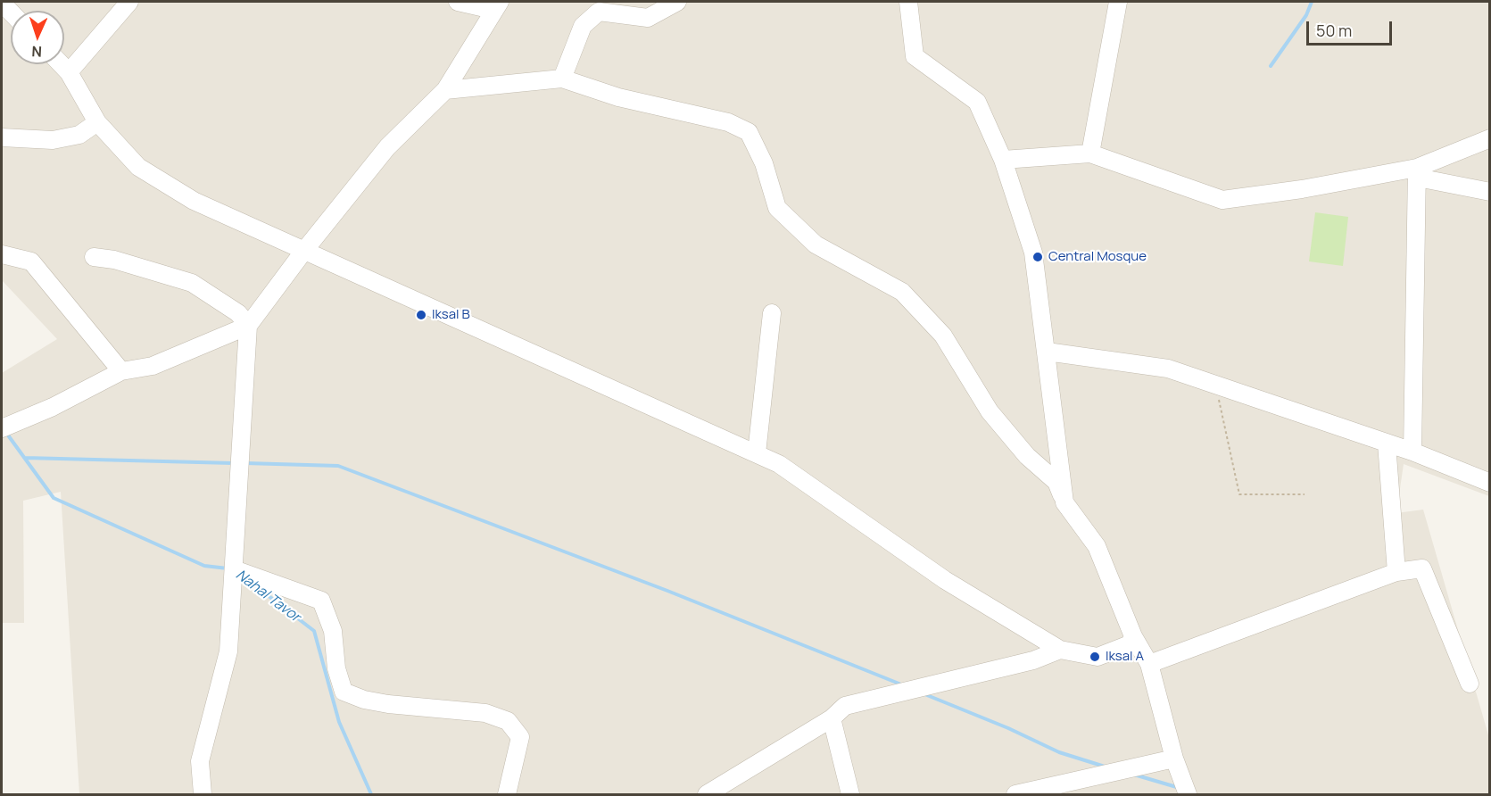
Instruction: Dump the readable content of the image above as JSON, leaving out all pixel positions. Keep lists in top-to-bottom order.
{
  "water": ["Nahal Tavor"],
  "places": ["Central Mosque", "Iksal B", "Iksal A"],
  "scale_bar": "50 m",
  "north": "bottom"
}
